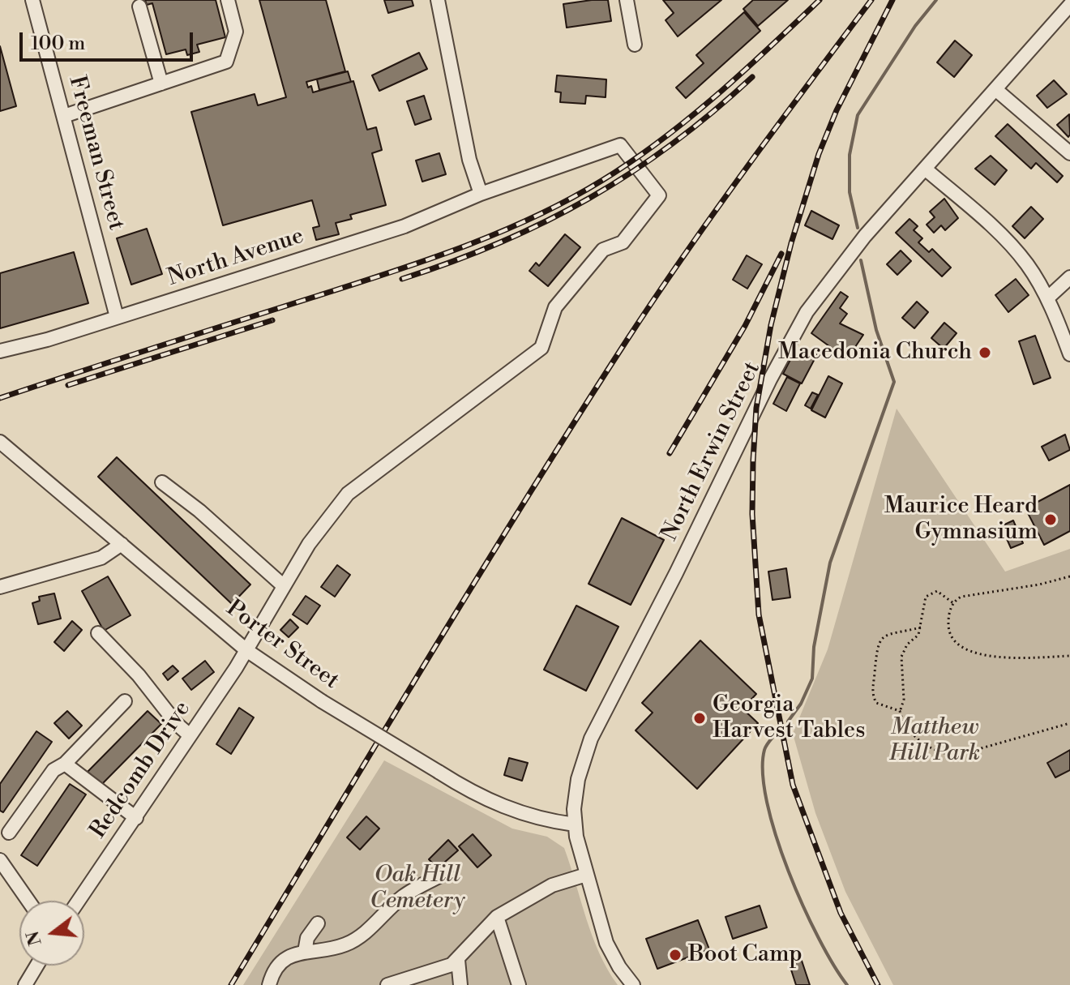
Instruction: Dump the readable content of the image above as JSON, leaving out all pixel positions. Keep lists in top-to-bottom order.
{
  "streets": {
    "street": [
      "Freeman Street",
      "North Avenue",
      "North Erwin Street",
      "Porter Street",
      "Redcomb Drive"
    ]
  },
  "crossings": [
    ["Freeman Street", "North Avenue"],
    ["North Avenue", "Redcomb Drive"],
    ["North Erwin Street", "Porter Street"],
    ["Porter Street", "Redcomb Drive"]
  ],
  "parks": ["Matthew Hill Park", "Oak Hill Cemetery"],
  "places": [
    "Macedonia Church",
    "Maurice Heard Gymnasium",
    "Georgia Harvest Tables",
    "Boot Camp"
  ],
  "scale_bar": "100 m",
  "north": "left"
}
